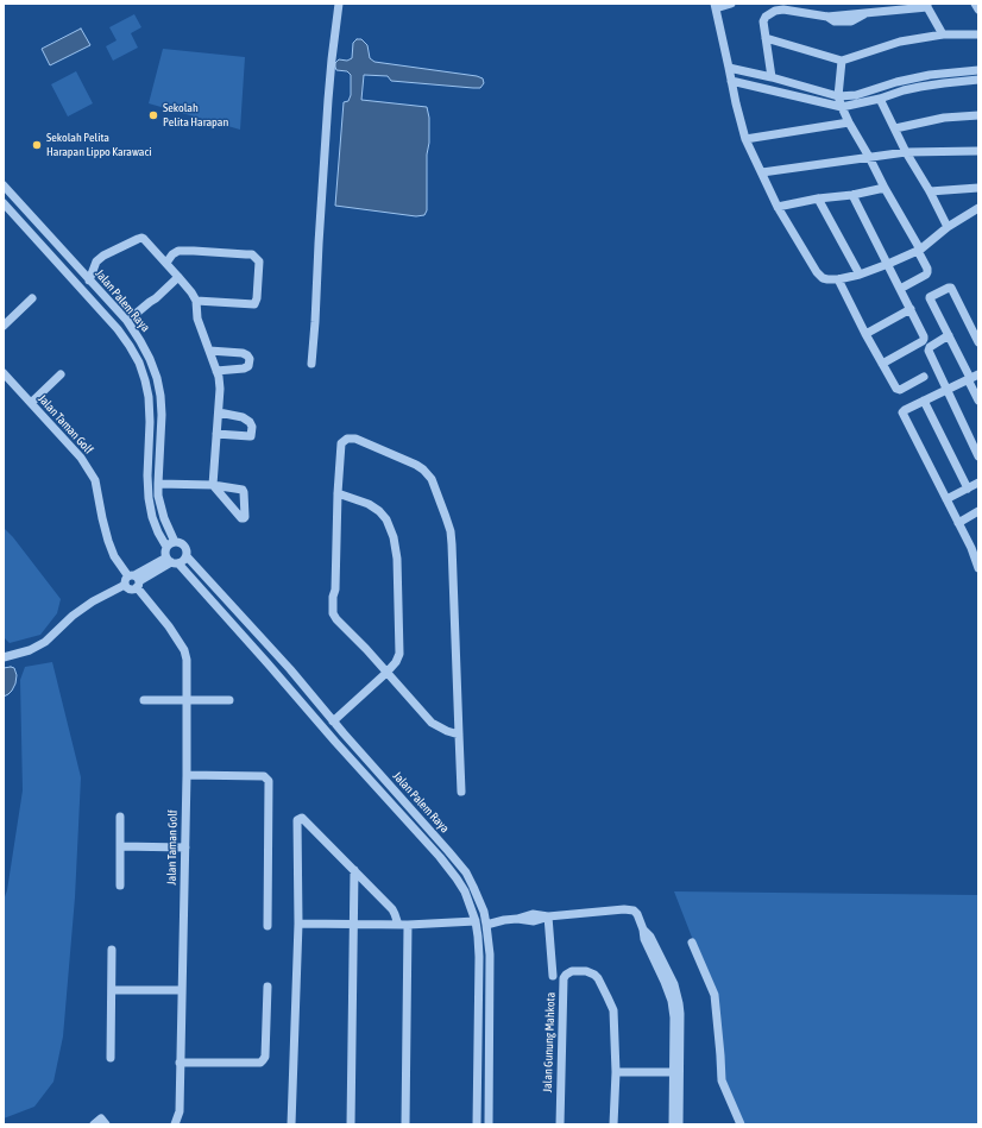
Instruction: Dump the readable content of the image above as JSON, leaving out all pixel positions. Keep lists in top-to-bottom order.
{
  "streets": {
    "street": ["Jalan Palem Raya", "Jalan Taman Golf", "Jalan Gunung Mahkota"]
  },
  "places": ["Sekolah Pelita Harapan", "Sekolah Pelita Harapan Lippo Karawaci"]
}
